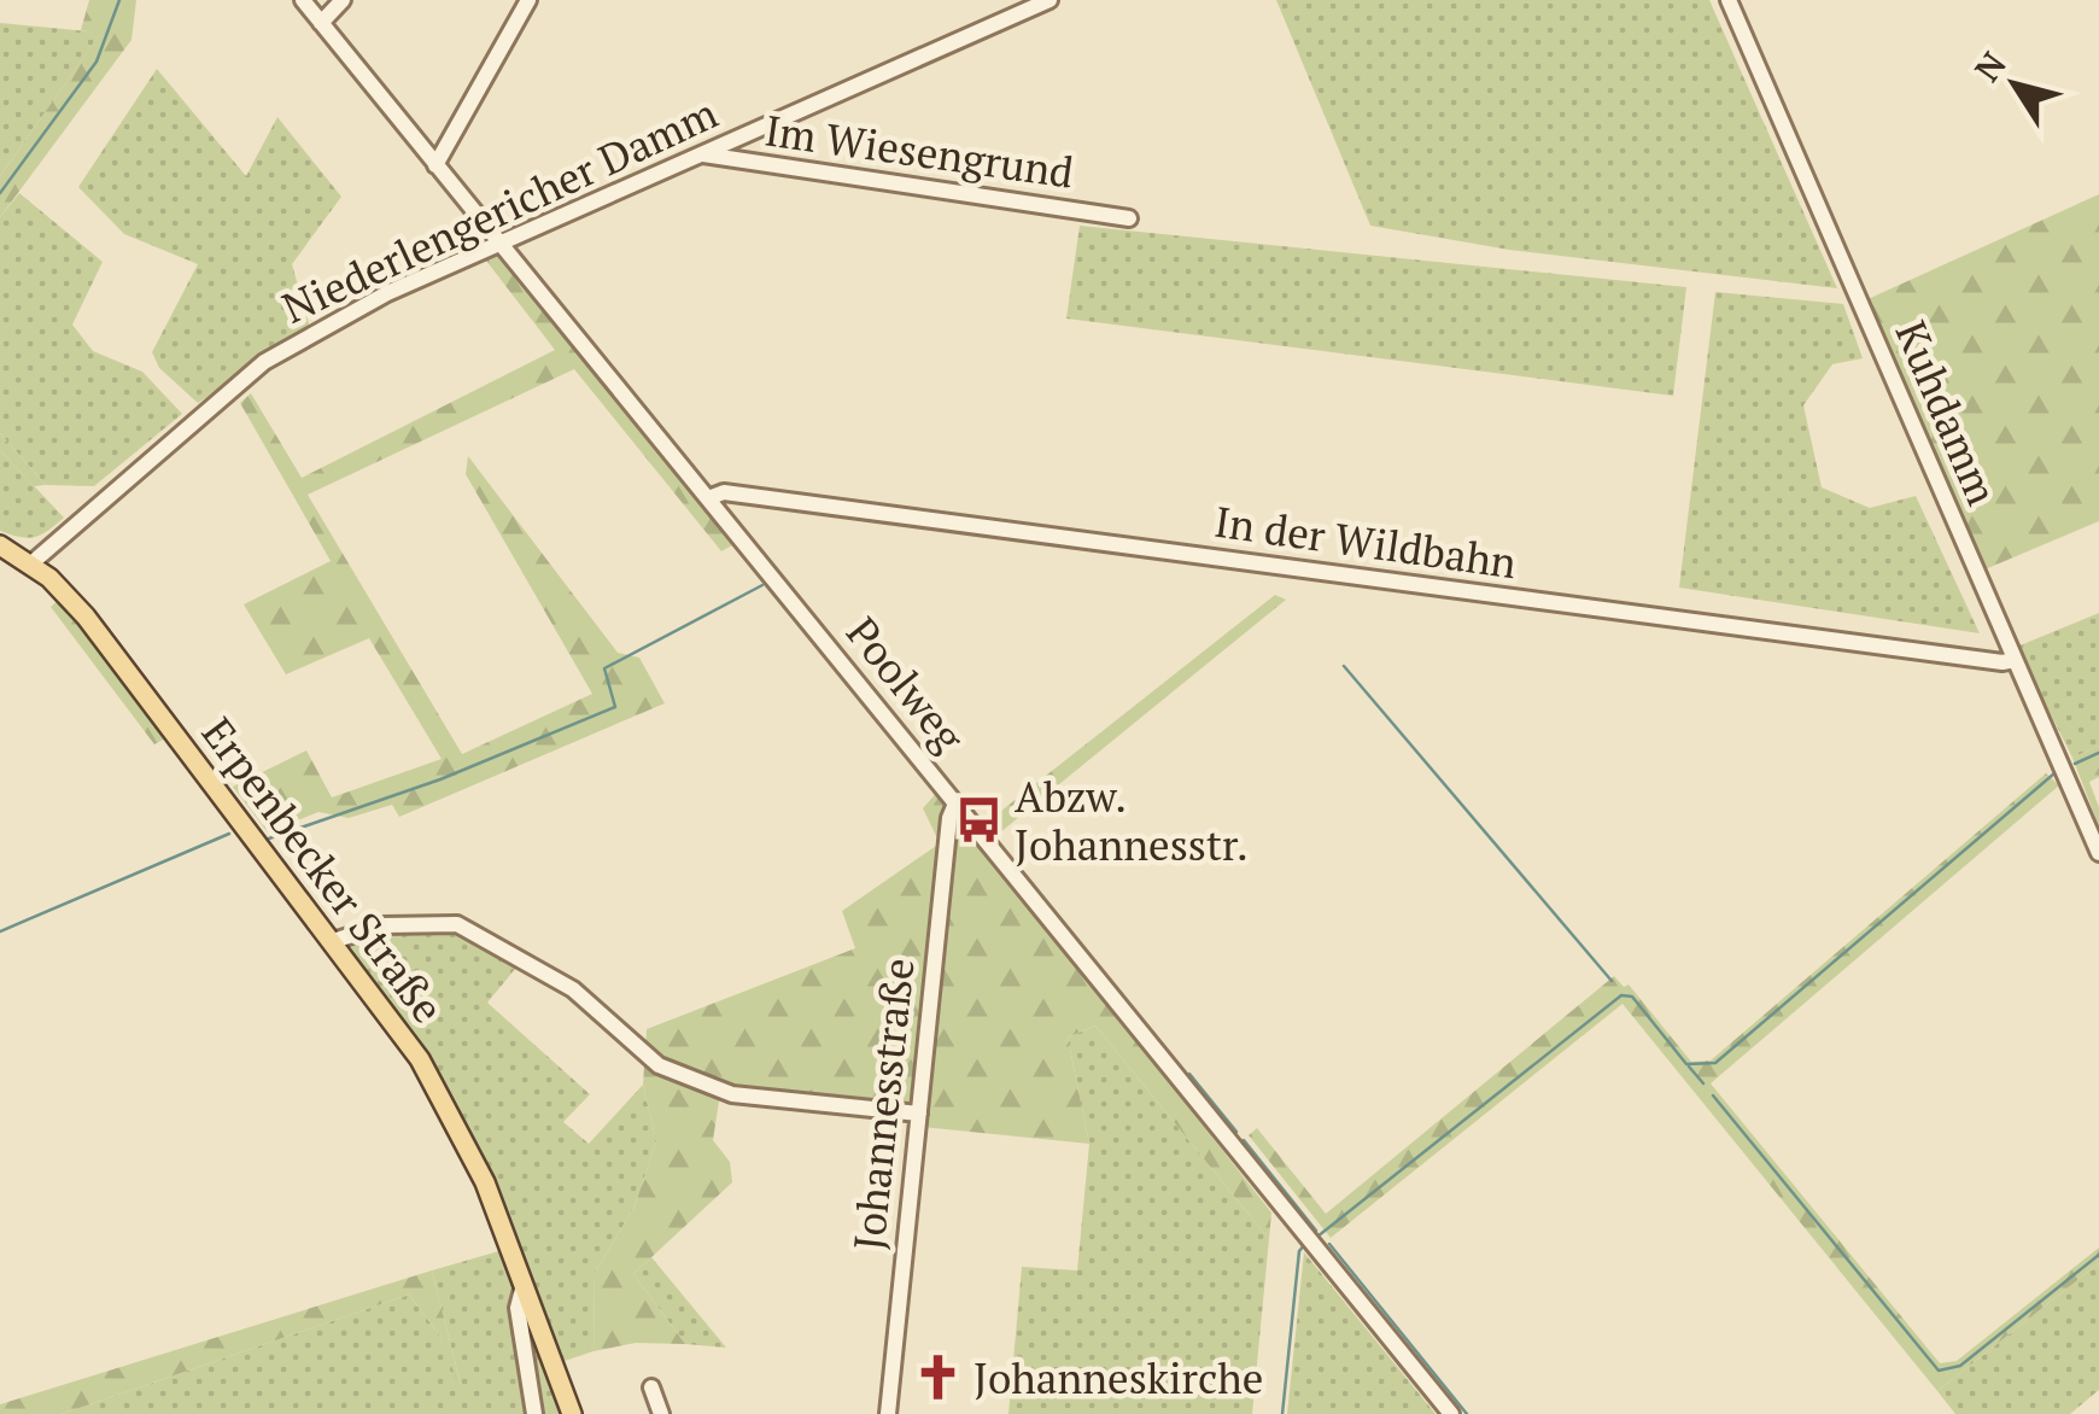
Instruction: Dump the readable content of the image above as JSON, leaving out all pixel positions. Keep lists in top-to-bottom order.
{
  "streets": {
    "main road": ["Erpenbecker Straße"],
    "street": [
      "Im Wiesengrund",
      "Niederlengericher Damm",
      "Kuhdamm",
      "In der Wildbahn",
      "Poolweg",
      "Johannesstraße"
    ]
  },
  "crossings": [
    ["Im Wiesengrund", "Niederlengericher Damm"],
    ["Niederlengericher Damm", "Poolweg"],
    ["Niederlengericher Damm", "Erpenbecker Straße"],
    ["Kuhdamm", "In der Wildbahn"],
    ["In der Wildbahn", "Poolweg"],
    ["Poolweg", "Johannesstraße"]
  ],
  "places": {
    "bus stop": ["Abzw. Johannesstr."],
    "church": ["Johanneskirche"]
  },
  "north": "top left"
}
